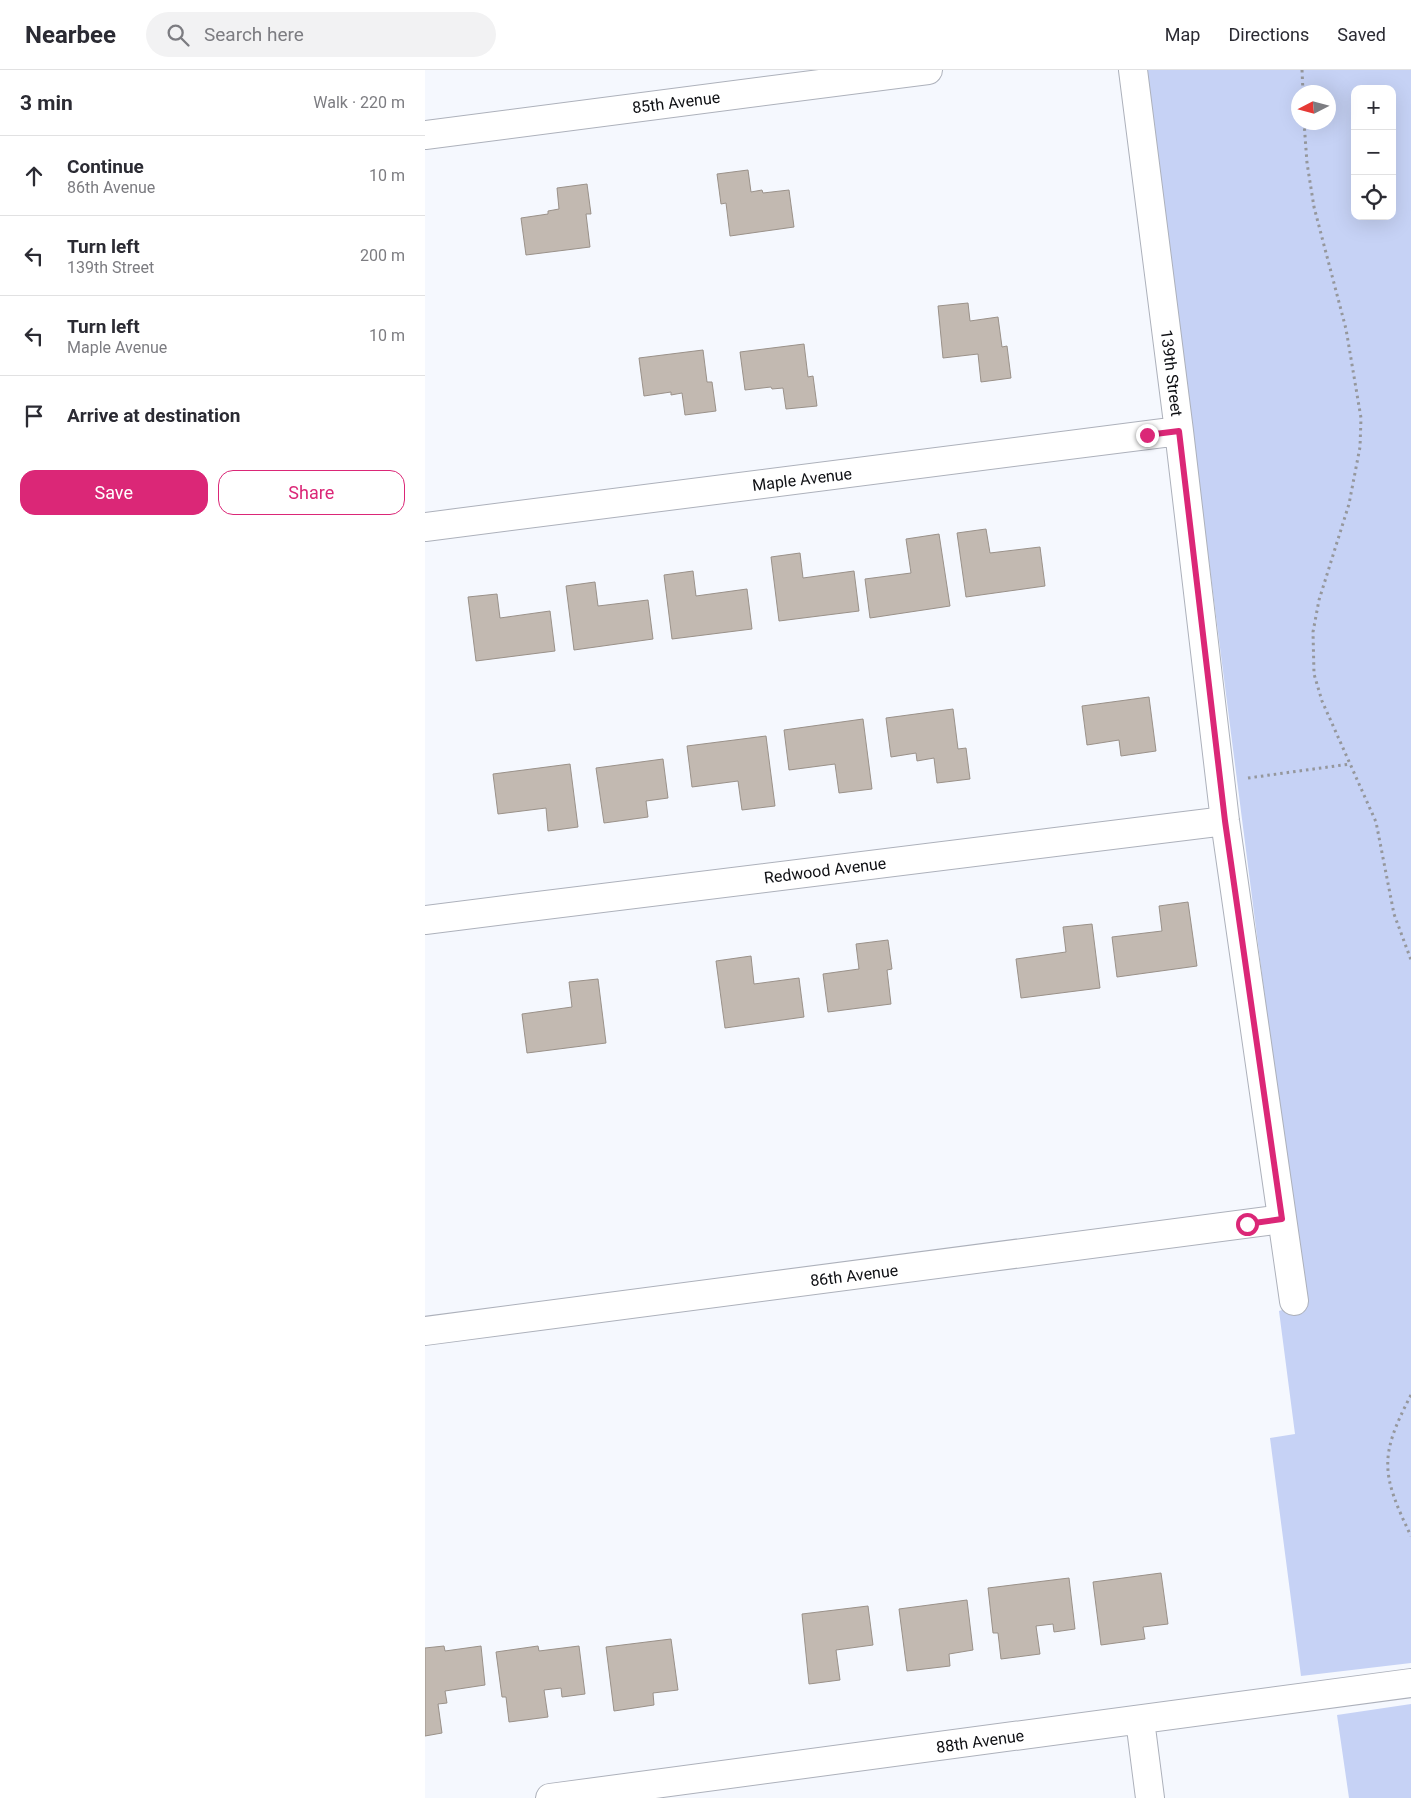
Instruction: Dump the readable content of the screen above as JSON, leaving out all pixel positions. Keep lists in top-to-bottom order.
{
  "streets": {
    "street": [
      "85th Avenue",
      "139th Street",
      "Maple Avenue",
      "Redwood Avenue",
      "86th Avenue",
      "88th Avenue"
    ]
  },
  "crossings": [
    ["139th Street", "Maple Avenue"],
    ["139th Street", "Redwood Avenue"],
    ["139th Street", "86th Avenue"]
  ],
  "north": "left",
  "page": {
    "header": "Nearbee",
    "search": "Search here",
    "nav": ["Map", "Directions", "Saved"],
    "heading": ["3 min", "Walk · 220 m"],
    "map_buttons": ["+", "−"],
    "list": [
      ["Continue", "86th Avenue", "10 m"],
      ["Turn left", "139th Street", "200 m"],
      ["Turn left", "Maple Avenue", "10 m"],
      "Arrive at destination"
    ],
    "buttons": ["Save", "Share"]
  }
}
